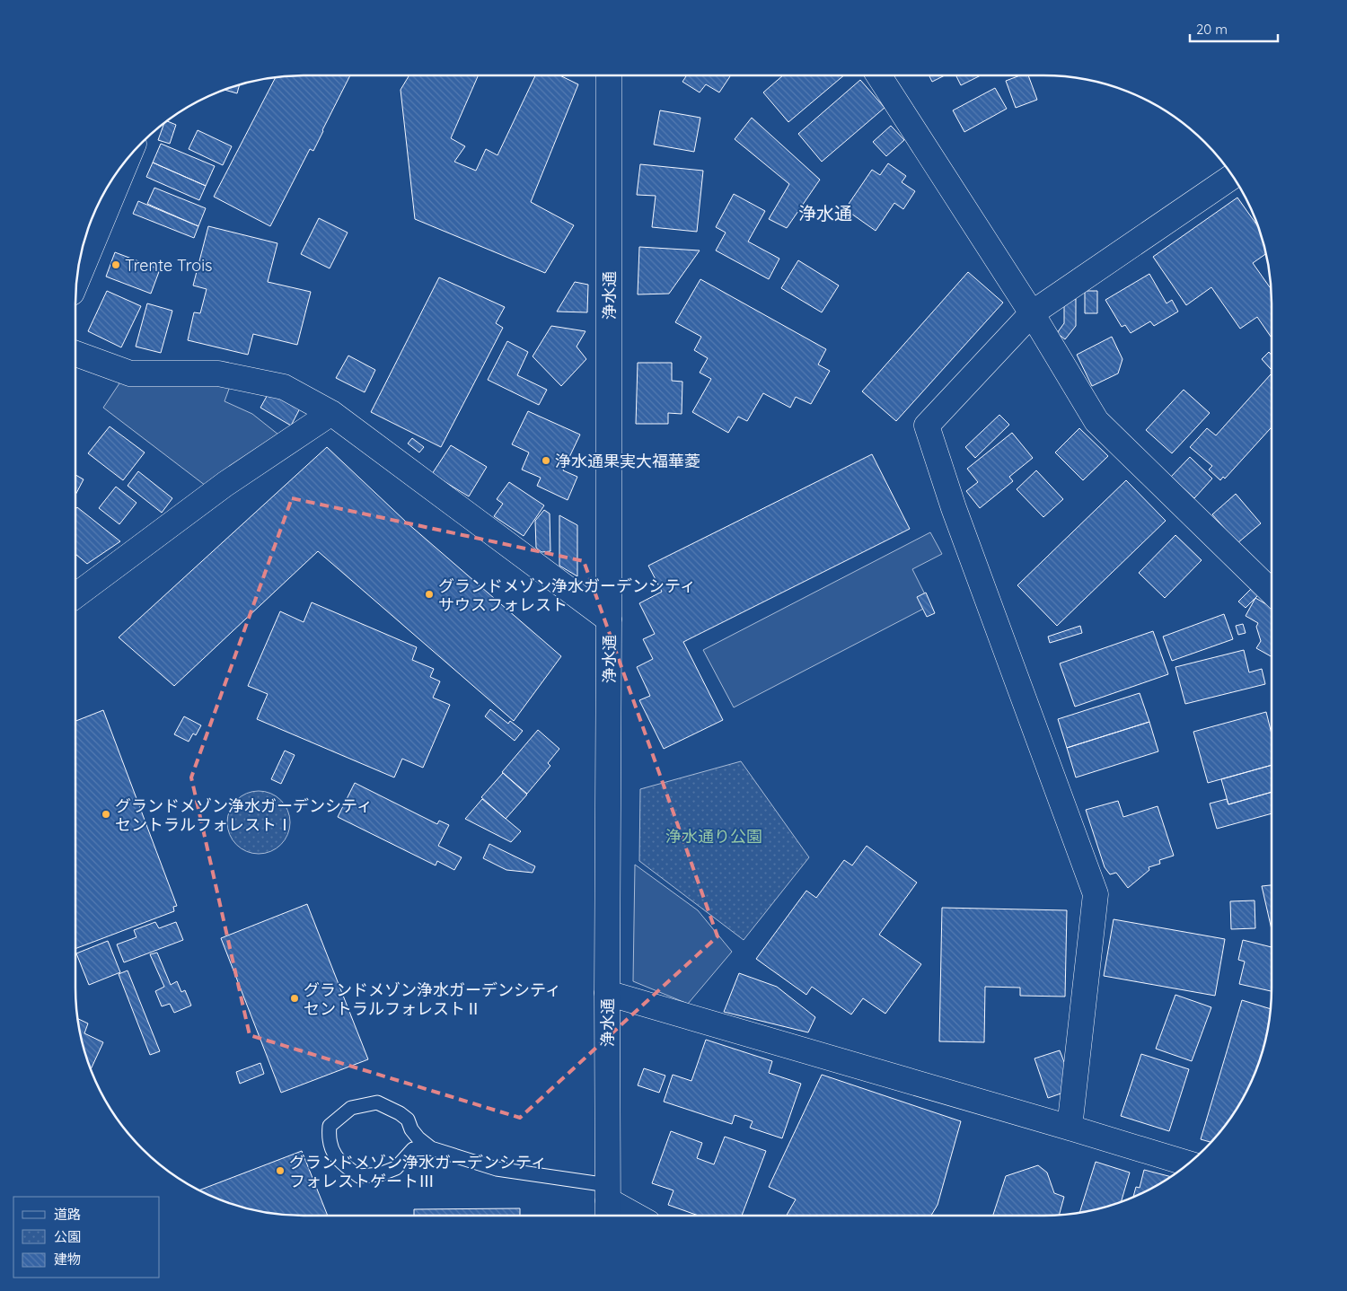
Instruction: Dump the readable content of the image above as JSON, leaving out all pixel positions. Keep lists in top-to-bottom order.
{
  "streets": {
    "street": ["浄水通"]
  },
  "districts": ["浄水通"],
  "parks": ["浄水通り公園"],
  "places": [
    "Trente Trois",
    "浄水通果実大福華菱",
    "グランドメゾン浄水ガーデンシティ サウスフォレスト",
    "グランドメゾン浄水ガーデンシティ セントラルフォレストⅠ",
    "グランドメゾン浄水ガーデンシティ セントラルフォレストⅡ",
    "グランドメゾン浄水ガーデンシティ フォレストゲートⅢ"
  ],
  "legend": ["道路", "公園", "建物"],
  "scale_bar": "20 m"
}
